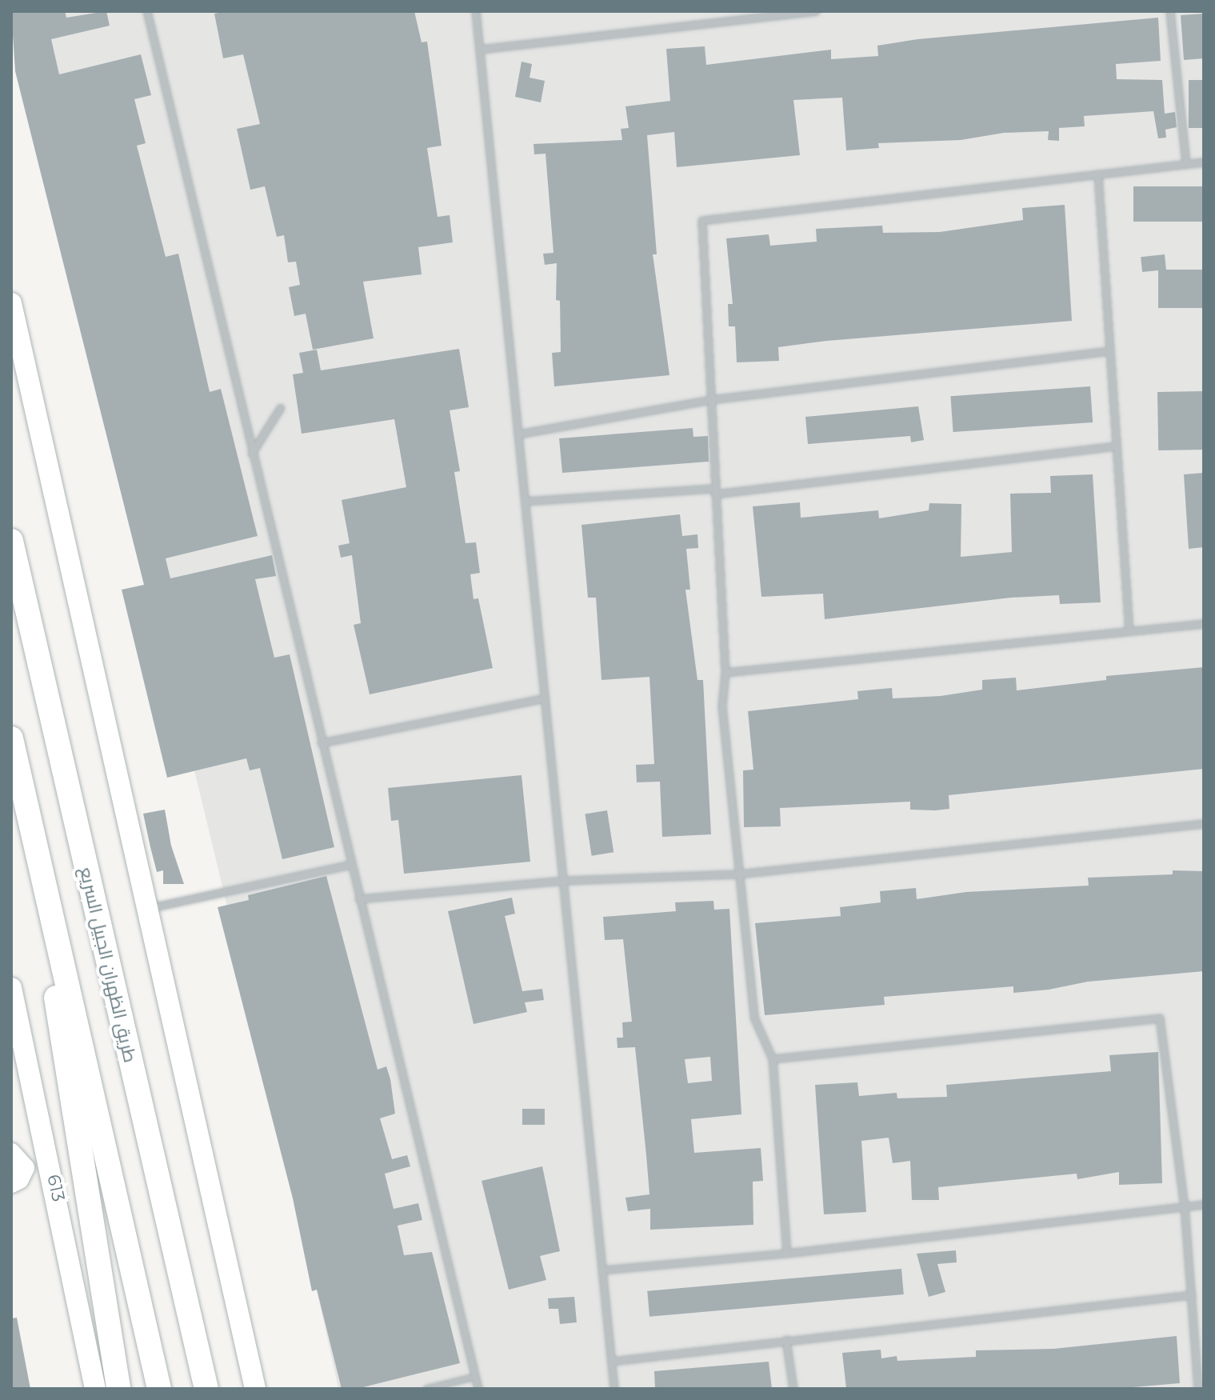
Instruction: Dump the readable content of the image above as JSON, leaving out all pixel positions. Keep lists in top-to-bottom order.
{
  "streets": {
    "highway": ["طريق الظهران الجبيل السريع"],
    "main road": ["613"]
  }
}
